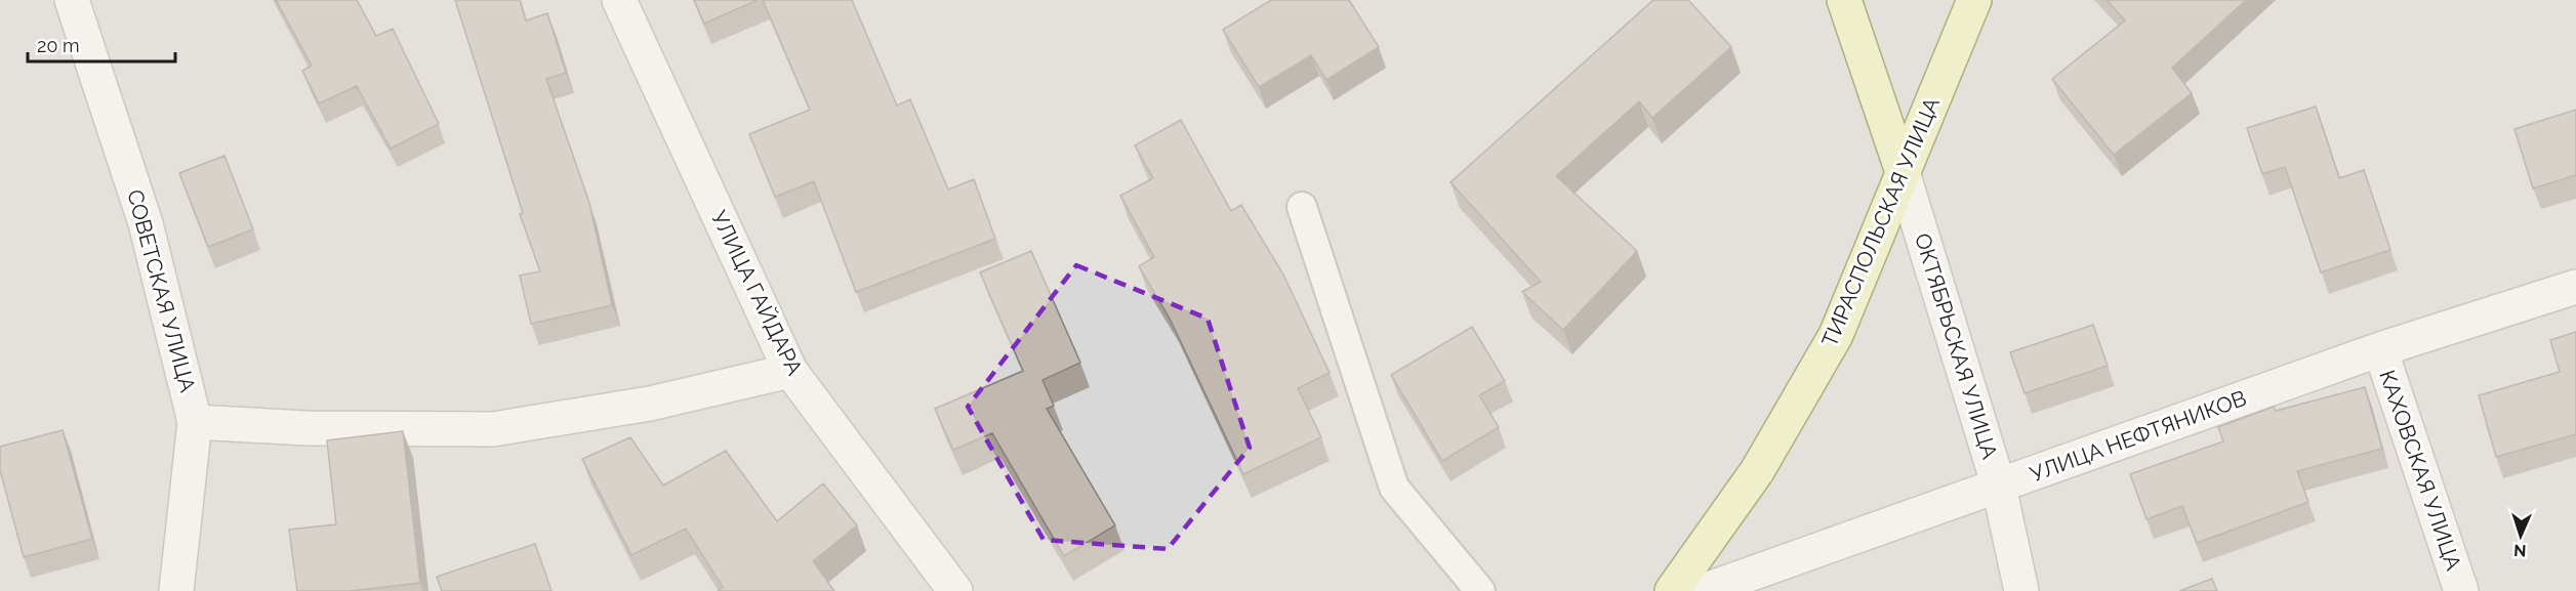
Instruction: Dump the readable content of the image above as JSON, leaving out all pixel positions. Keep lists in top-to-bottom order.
{
  "streets": {
    "street": [
      "ТИРАСПОЛЬСКАЯ УЛИЦА",
      "СОВЕТСКАЯ УЛИЦА",
      "УЛИЦА ГАЙДАРА",
      "ОКТЯБРЬСКАЯ УЛИЦА",
      "УЛИЦА НЕФТЯНИКОВ",
      "КАХОВСКАЯ УЛИЦА"
    ]
  },
  "crossings": [
    ["ТИРАСПОЛЬСКАЯ УЛИЦА", "ОКТЯБРЬСКАЯ УЛИЦА"],
    ["ОКТЯБРЬСКАЯ УЛИЦА", "УЛИЦА НЕФТЯНИКОВ"],
    ["УЛИЦА НЕФТЯНИКОВ", "КАХОВСКАЯ УЛИЦА"]
  ],
  "scale_bar": "20 m",
  "north": "bottom"
}
